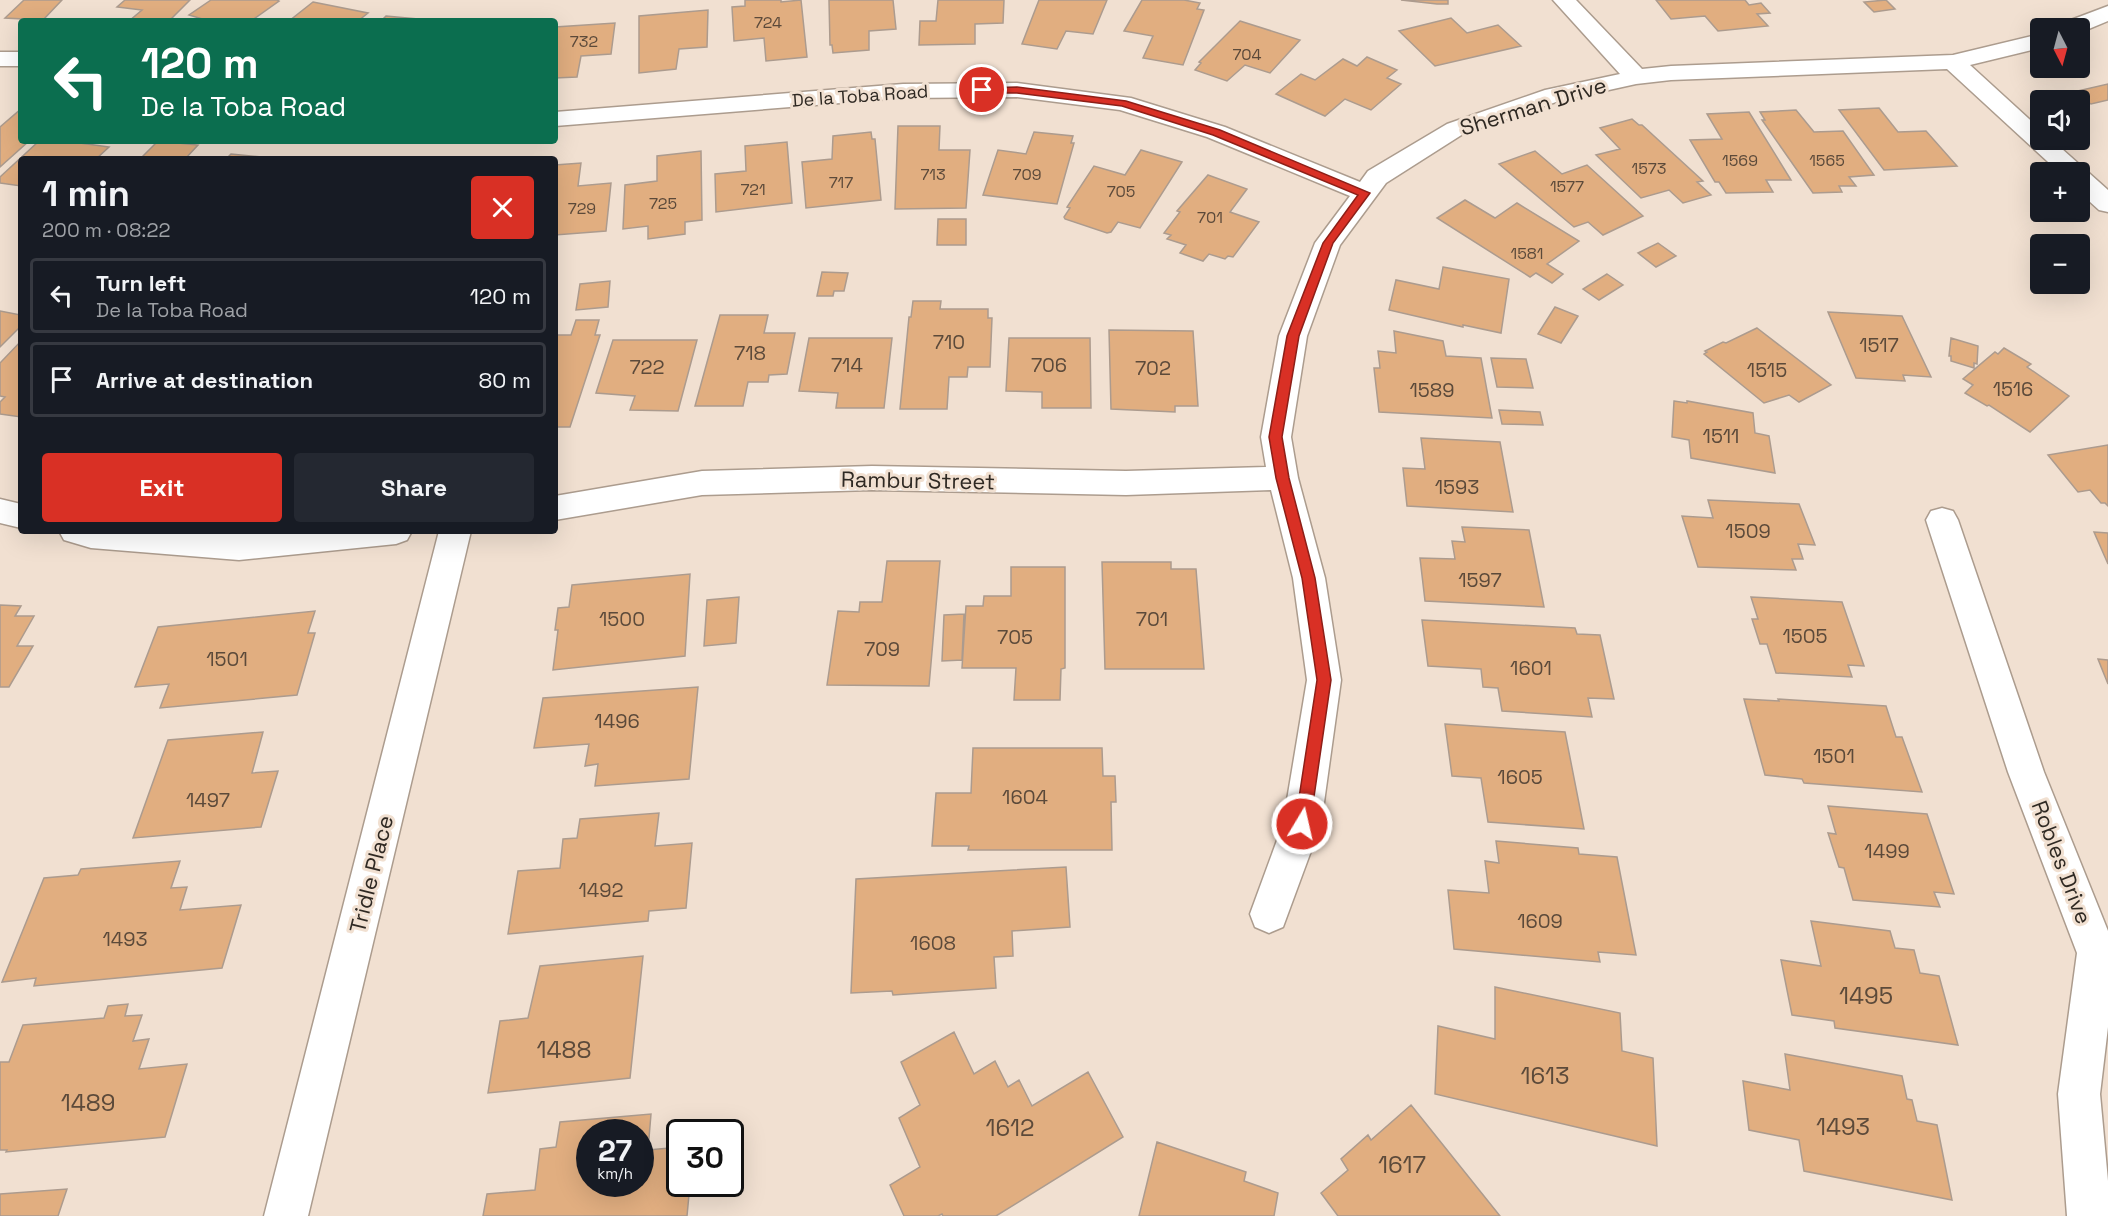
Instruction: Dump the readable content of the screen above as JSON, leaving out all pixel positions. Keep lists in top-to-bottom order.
{
  "streets": {
    "street": [
      "De la Toba Road",
      "Sherman Drive",
      "Rambur Street",
      "Robles Drive",
      "Tridle Place"
    ]
  },
  "crossings": [
    ["De la Toba Road", "Sherman Drive"],
    ["Sherman Drive", "Rambur Street"]
  ],
  "house_numbers": [
    "724",
    "732",
    "704",
    "1569",
    "1565",
    "1573",
    "713",
    "709",
    "717",
    "1577",
    "721",
    "705",
    "725",
    "729",
    "701",
    "1581",
    "710",
    "1517",
    "718",
    "714",
    "706",
    "722",
    "702",
    "1515",
    "1516",
    "1589",
    "1511",
    "1593",
    "1509",
    "1597",
    "1500",
    "701",
    "1505",
    "705",
    "709",
    "1501",
    "1601",
    "1496",
    "1501",
    "1605",
    "1604",
    "1497",
    "1499",
    "1492",
    "1609",
    "1493",
    "1608",
    "1495",
    "1488",
    "1613",
    "1489",
    "1493",
    "1612",
    "1617"
  ],
  "north": "bottom",
  "page": {
    "map_buttons": ["+", "−"],
    "turn": ["120 m", "De la Toba Road"],
    "heading": ["1 min", "200 m · 08:22"],
    "list": [
      {
        "name": "Turn left",
        "note": "De la Toba Road",
        "value": "120 m"
      },
      {
        "name": "Arrive at destination",
        "value": "80 m"
      }
    ],
    "buttons": ["Exit", "Share"],
    "speed": "27 km/h",
    "limit": "30"
  }
}
